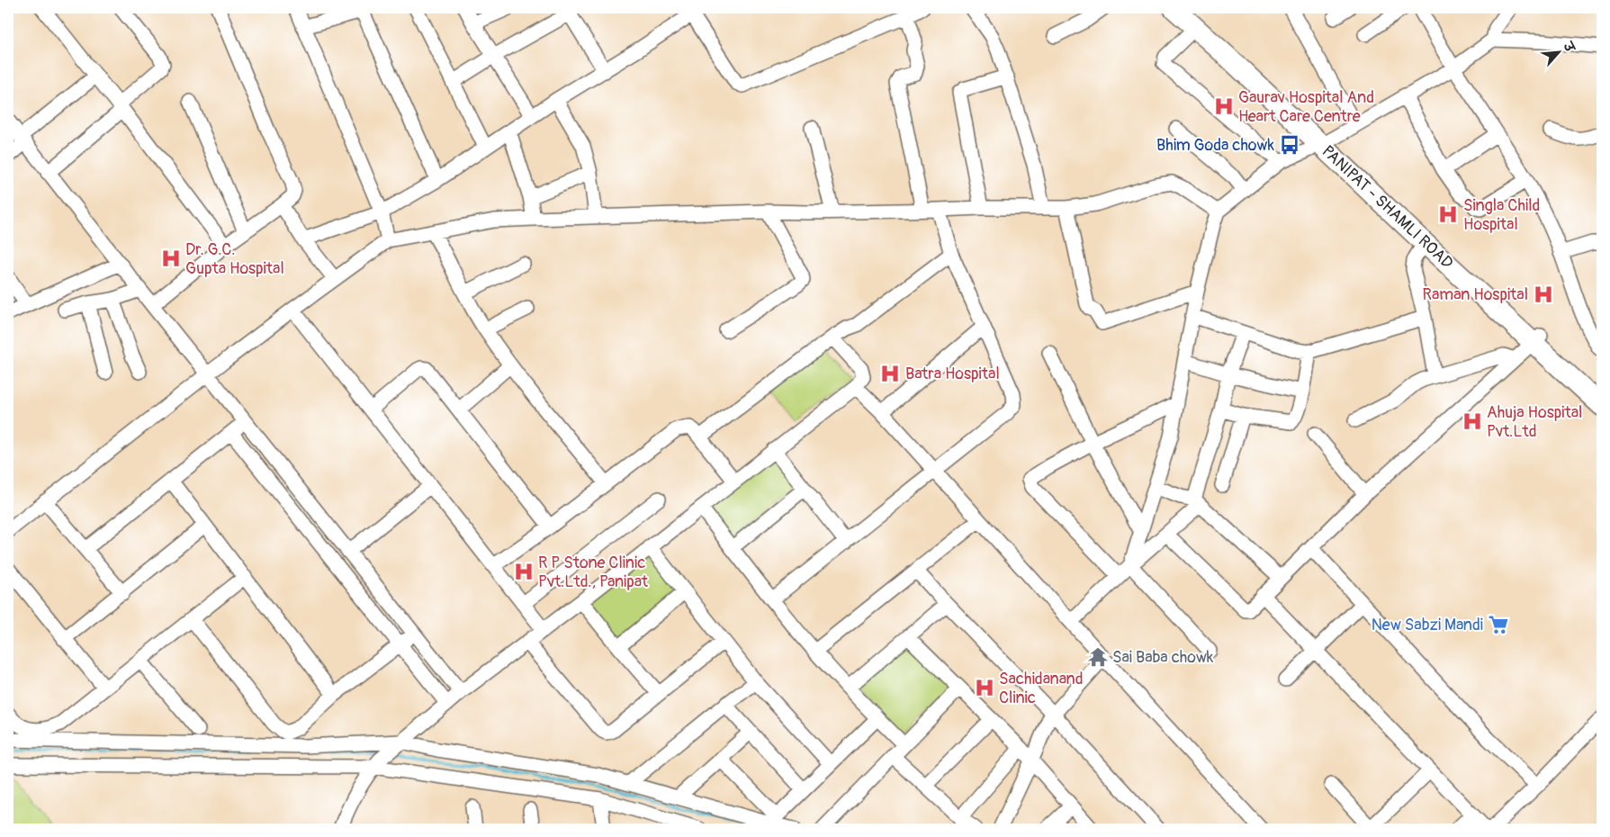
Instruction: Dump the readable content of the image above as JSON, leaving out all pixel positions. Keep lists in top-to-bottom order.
{
  "streets": {
    "highway": ["PANIPAT - SHAMLI ROAD"]
  },
  "places": {
    "hospital": [
      "Gaurav Hospital And Heart Care Centre",
      "Singla Child Hospital",
      "Dr. G.C. Gupta Hospital",
      "Raman Hospital",
      "Batra Hospital",
      "Ahuja Hospital Pvt.Ltd",
      "R P Stone Clinic Pvt.Ltd., Panipat",
      "Sachidanand Clinic"
    ],
    "bus stop": ["Bhim Goda chowk"],
    "supermarket": ["New Sabzi Mandi"],
    "temple": ["Sai Baba chowk"]
  },
  "north": "top right"
}
